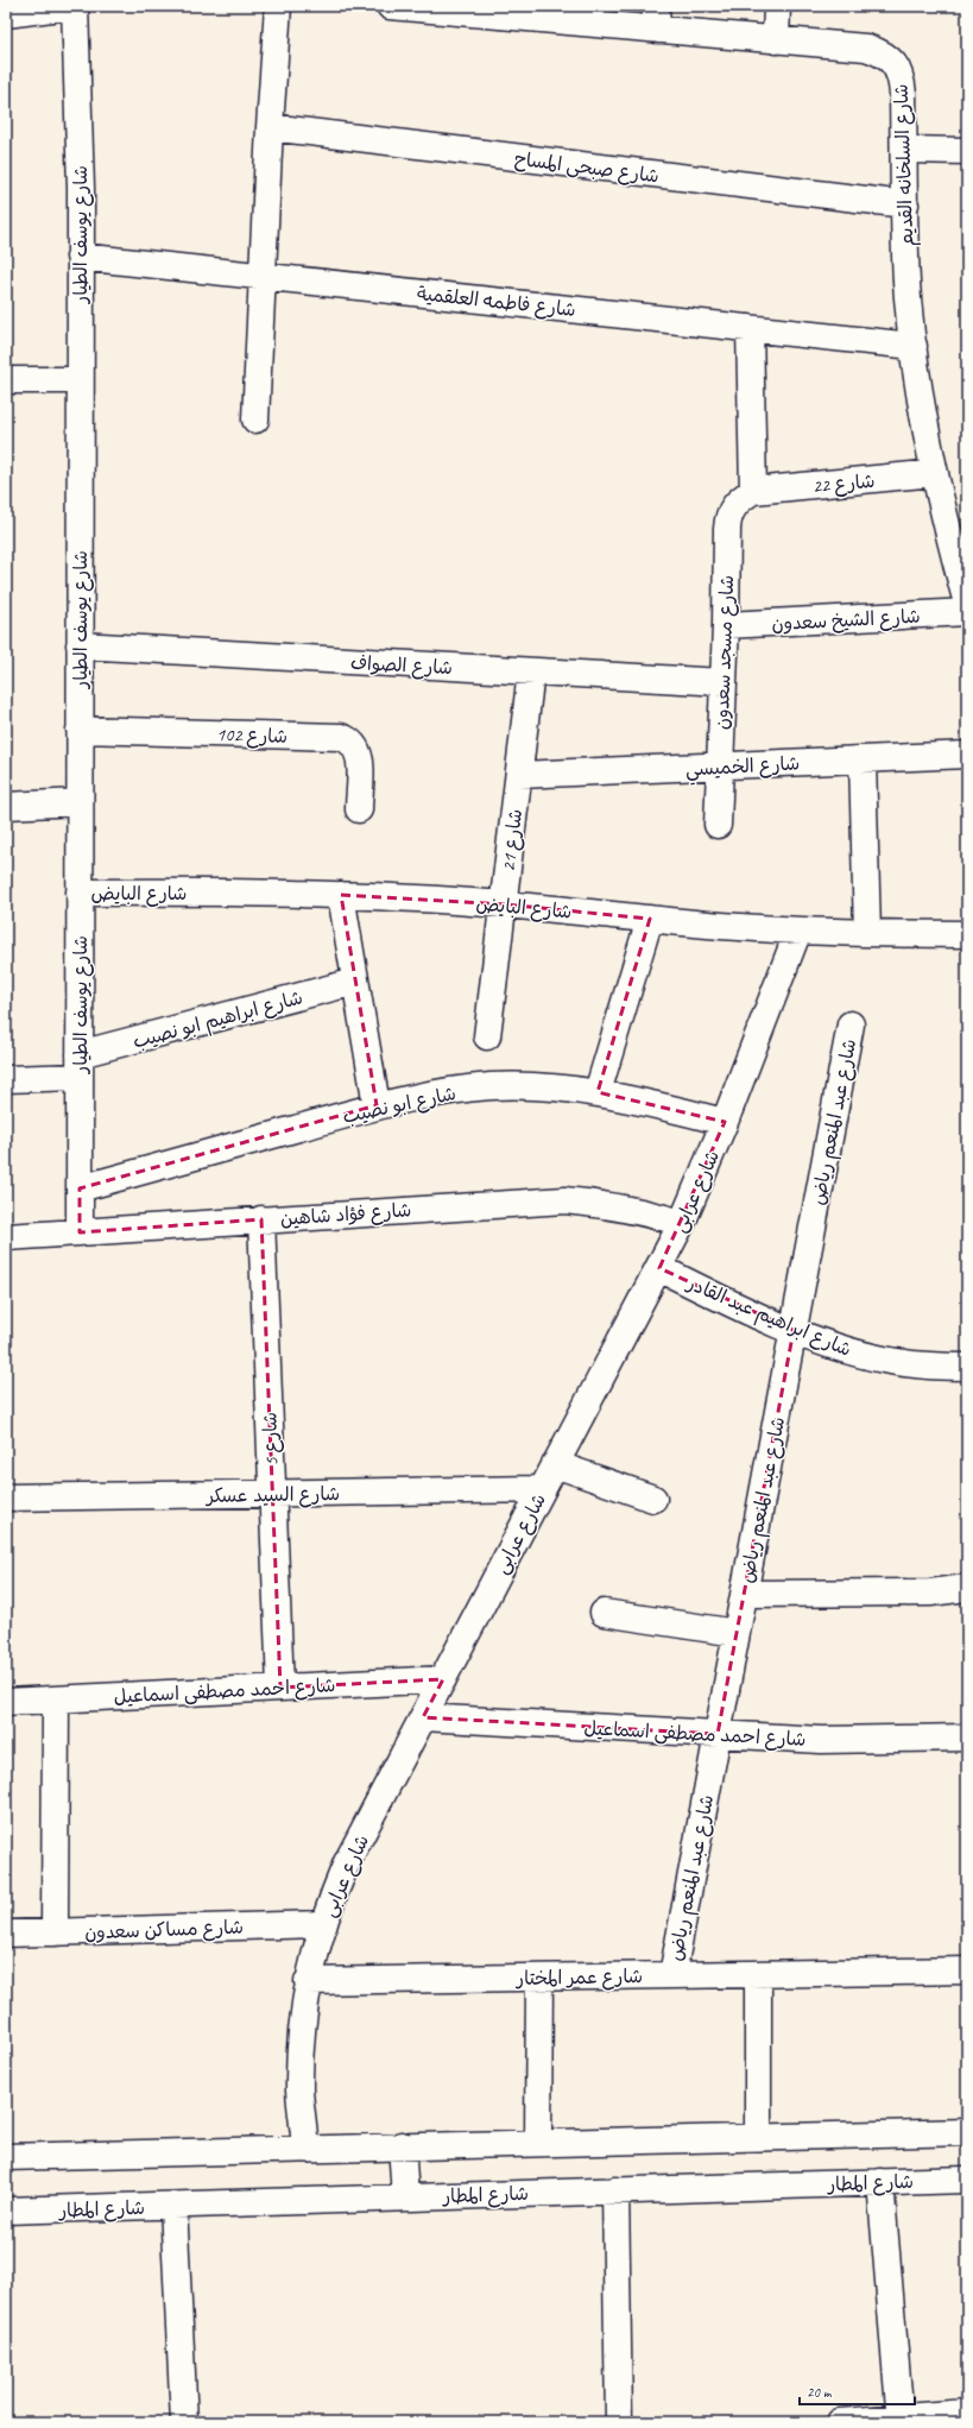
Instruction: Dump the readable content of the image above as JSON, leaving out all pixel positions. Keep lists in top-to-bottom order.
{
  "streets": {
    "street": [
      "شارع السلخانه القديم",
      "شارع صبحى المساح",
      "شارع يوسف الطيار",
      "شارع فاطمه العلقمية",
      "شارع 22",
      "شارع الشيخ سعدون",
      "شارع مسجد سعدون",
      "شارع الصواف",
      "شارع 102",
      "شارع الخميسي",
      "شارع 21",
      "شارع البايض",
      "شارع ابراهيم ابو نصيب",
      "شارع ابو نصيب",
      "شارع عبد المنعم رياض",
      "شارع عرابى",
      "شارع فؤاد شاهين",
      "شارع ابراهيم عبد القادر",
      "شارع 5",
      "شارع السيد عسكر",
      "شارع احمد مصطفى اسماعيل",
      "شارع مساكن سعدون",
      "شارع عمر المختار",
      "شارع المطار"
    ]
  },
  "crossings": [
    ["شارع السلخانه القديم", "شارع صبحى المساح"],
    ["شارع السلخانه القديم", "شارع فاطمه العلقمية"],
    ["شارع السلخانه القديم", "شارع 22"],
    ["شارع يوسف الطيار", "شارع فاطمه العلقمية"],
    ["شارع يوسف الطيار", "شارع الصواف"],
    ["شارع يوسف الطيار", "شارع 102"],
    ["شارع يوسف الطيار", "شارع البايض"],
    ["شارع يوسف الطيار", "شارع ابراهيم ابو نصيب"],
    ["شارع يوسف الطيار", "شارع ابو نصيب"],
    ["شارع يوسف الطيار", "شارع فؤاد شاهين"],
    ["شارع 22", "شارع مسجد سعدون"],
    ["شارع الشيخ سعدون", "شارع مسجد سعدون"],
    ["شارع مسجد سعدون", "شارع الصواف"],
    ["شارع مسجد سعدون", "شارع الخميسي"],
    ["شارع الصواف", "شارع 21"],
    ["شارع الخميسي", "شارع 21"],
    ["شارع 21", "شارع البايض"],
    ["شارع البايض", "شارع عرابى"],
    ["شارع ابو نصيب", "شارع عرابى"],
    ["شارع عبد المنعم رياض", "شارع ابراهيم عبد القادر"],
    ["شارع عبد المنعم رياض", "شارع احمد مصطفى اسماعيل"],
    ["شارع عبد المنعم رياض", "شارع عمر المختار"],
    ["شارع عرابى", "شارع فؤاد شاهين"],
    ["شارع عرابى", "شارع ابراهيم عبد القادر"],
    ["شارع عرابى", "شارع السيد عسكر"],
    ["شارع عرابى", "شارع احمد مصطفى اسماعيل"],
    ["شارع عرابى", "شارع مساكن سعدون"],
    ["شارع عرابى", "شارع عمر المختار"],
    ["شارع فؤاد شاهين", "شارع 5"],
    ["شارع 5", "شارع السيد عسكر"],
    ["شارع 5", "شارع احمد مصطفى اسماعيل"]
  ],
  "scale_bar": "20 m"
}
